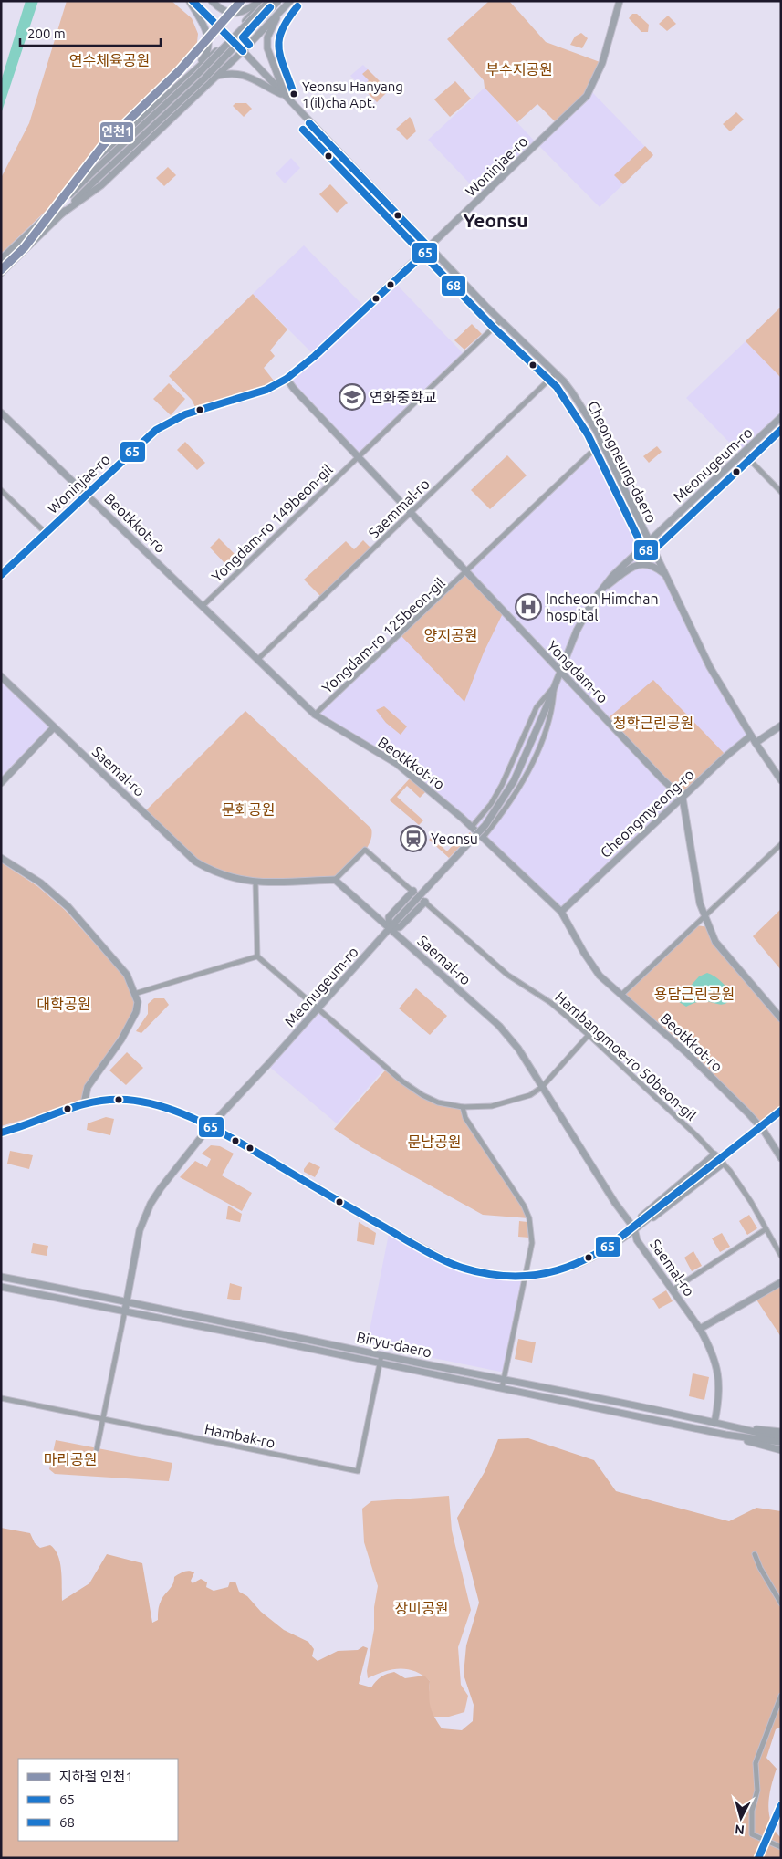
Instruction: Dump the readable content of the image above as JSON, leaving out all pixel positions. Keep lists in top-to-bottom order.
{
  "streets": {
    "main road": [
      "Woninjae-ro",
      "Cheongneung-daero",
      "Meonugeum-ro",
      "Beotkkot-ro",
      "Yongdam-ro",
      "Saemal-ro",
      "Cheongmyeong-ro",
      "Biryu-daero"
    ],
    "street": [
      "Saemmal-ro",
      "Yongdam-ro 149beon-gil",
      "Yongdam-ro 125beon-gil",
      "Hambangmoe-ro 50beon-gil",
      "Hambak-ro"
    ]
  },
  "crossings": [
    ["Woninjae-ro", "Cheongneung-daero"],
    ["Woninjae-ro", "Beotkkot-ro"],
    ["Woninjae-ro", "Yongdam-ro"],
    ["Cheongneung-daero", "Meonugeum-ro"],
    ["Cheongneung-daero", "Saemmal-ro"],
    ["Cheongneung-daero", "Yongdam-ro 149beon-gil"],
    ["Cheongneung-daero", "Yongdam-ro 125beon-gil"],
    ["Cheongneung-daero", "Cheongmyeong-ro"],
    ["Meonugeum-ro", "Beotkkot-ro"],
    ["Meonugeum-ro", "Yongdam-ro"],
    ["Meonugeum-ro", "Saemal-ro"],
    ["Meonugeum-ro", "Biryu-daero"],
    ["Saemmal-ro", "Beotkkot-ro"],
    ["Saemmal-ro", "Yongdam-ro"],
    ["Beotkkot-ro", "Yongdam-ro 149beon-gil"],
    ["Beotkkot-ro", "Yongdam-ro 125beon-gil"],
    ["Beotkkot-ro", "Cheongmyeong-ro"],
    ["Yongdam-ro 149beon-gil", "Yongdam-ro"],
    ["Yongdam-ro 125beon-gil", "Yongdam-ro"],
    ["Yongdam-ro", "Cheongmyeong-ro"],
    ["Saemal-ro", "Hambangmoe-ro 50beon-gil"],
    ["Saemal-ro", "Biryu-daero"],
    ["Biryu-daero", "Hambak-ro"]
  ],
  "districts": ["Yeonsu"],
  "parks": [
    "연수체육공원",
    "부수지공원",
    "양지공원",
    "청학근린공원",
    "문화공원",
    "용담근린공원",
    "대학공원",
    "문남공원",
    "마리공원",
    "장미공원"
  ],
  "places": {
    "other": ["Yeonsu Hanyang 1(il)cha Apt."],
    "school or university": ["연화중학교"],
    "hospital": ["Incheon Himchan hospital"],
    "station": ["Yeonsu"]
  },
  "lines": ["metro line 인천1", "transit line 65", "transit line 68"],
  "legend": ["지하철 인천1", "65", "68"],
  "scale_bar": "200 m",
  "north": "bottom"
}
